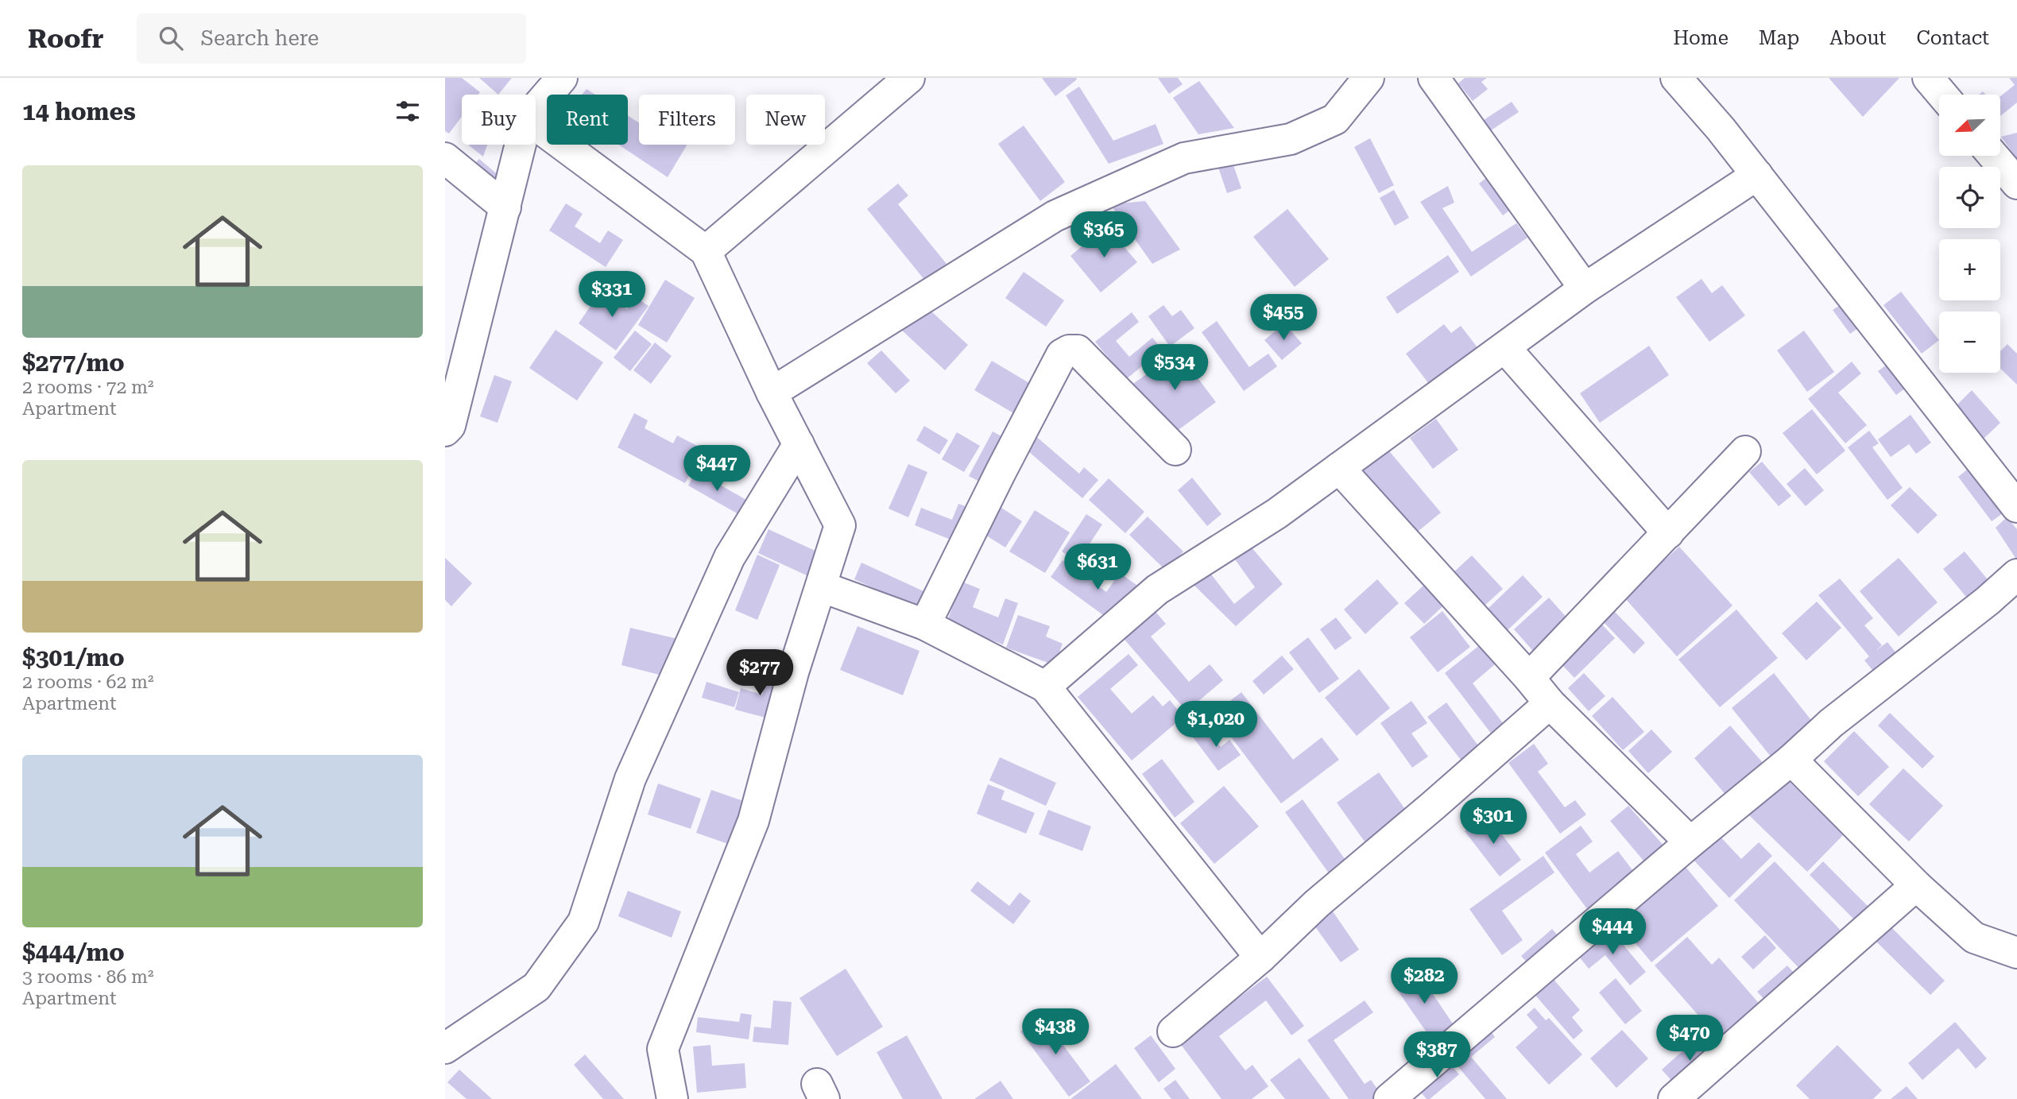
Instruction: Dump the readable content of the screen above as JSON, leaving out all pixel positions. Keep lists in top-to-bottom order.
{
  "north": "bottom left",
  "page": {
    "header": "Roofr",
    "search": "Search here",
    "nav": [
      "Home",
      "Map",
      "About",
      "Contact"
    ],
    "heading": "14 homes",
    "map_buttons": ["+", "−"],
    "chip": [
      "Buy",
      "Rent",
      "Filters",
      "New"
    ],
    "list": [
      {
        "name": "$277/mo",
        "note": "2 rooms · 72 m² · Apartment"
      },
      {
        "name": "$301/mo",
        "note": "2 rooms · 62 m² · Apartment"
      },
      {
        "name": "$444/mo",
        "note": "3 rooms · 86 m² · Apartment"
      }
    ],
    "price": [
      "$365",
      "$331",
      "$455",
      "$534",
      "$447",
      "$631",
      "$277",
      "$1,020",
      "$301",
      "$444",
      "$282",
      "$438",
      "$470",
      "$387"
    ]
  }
}
